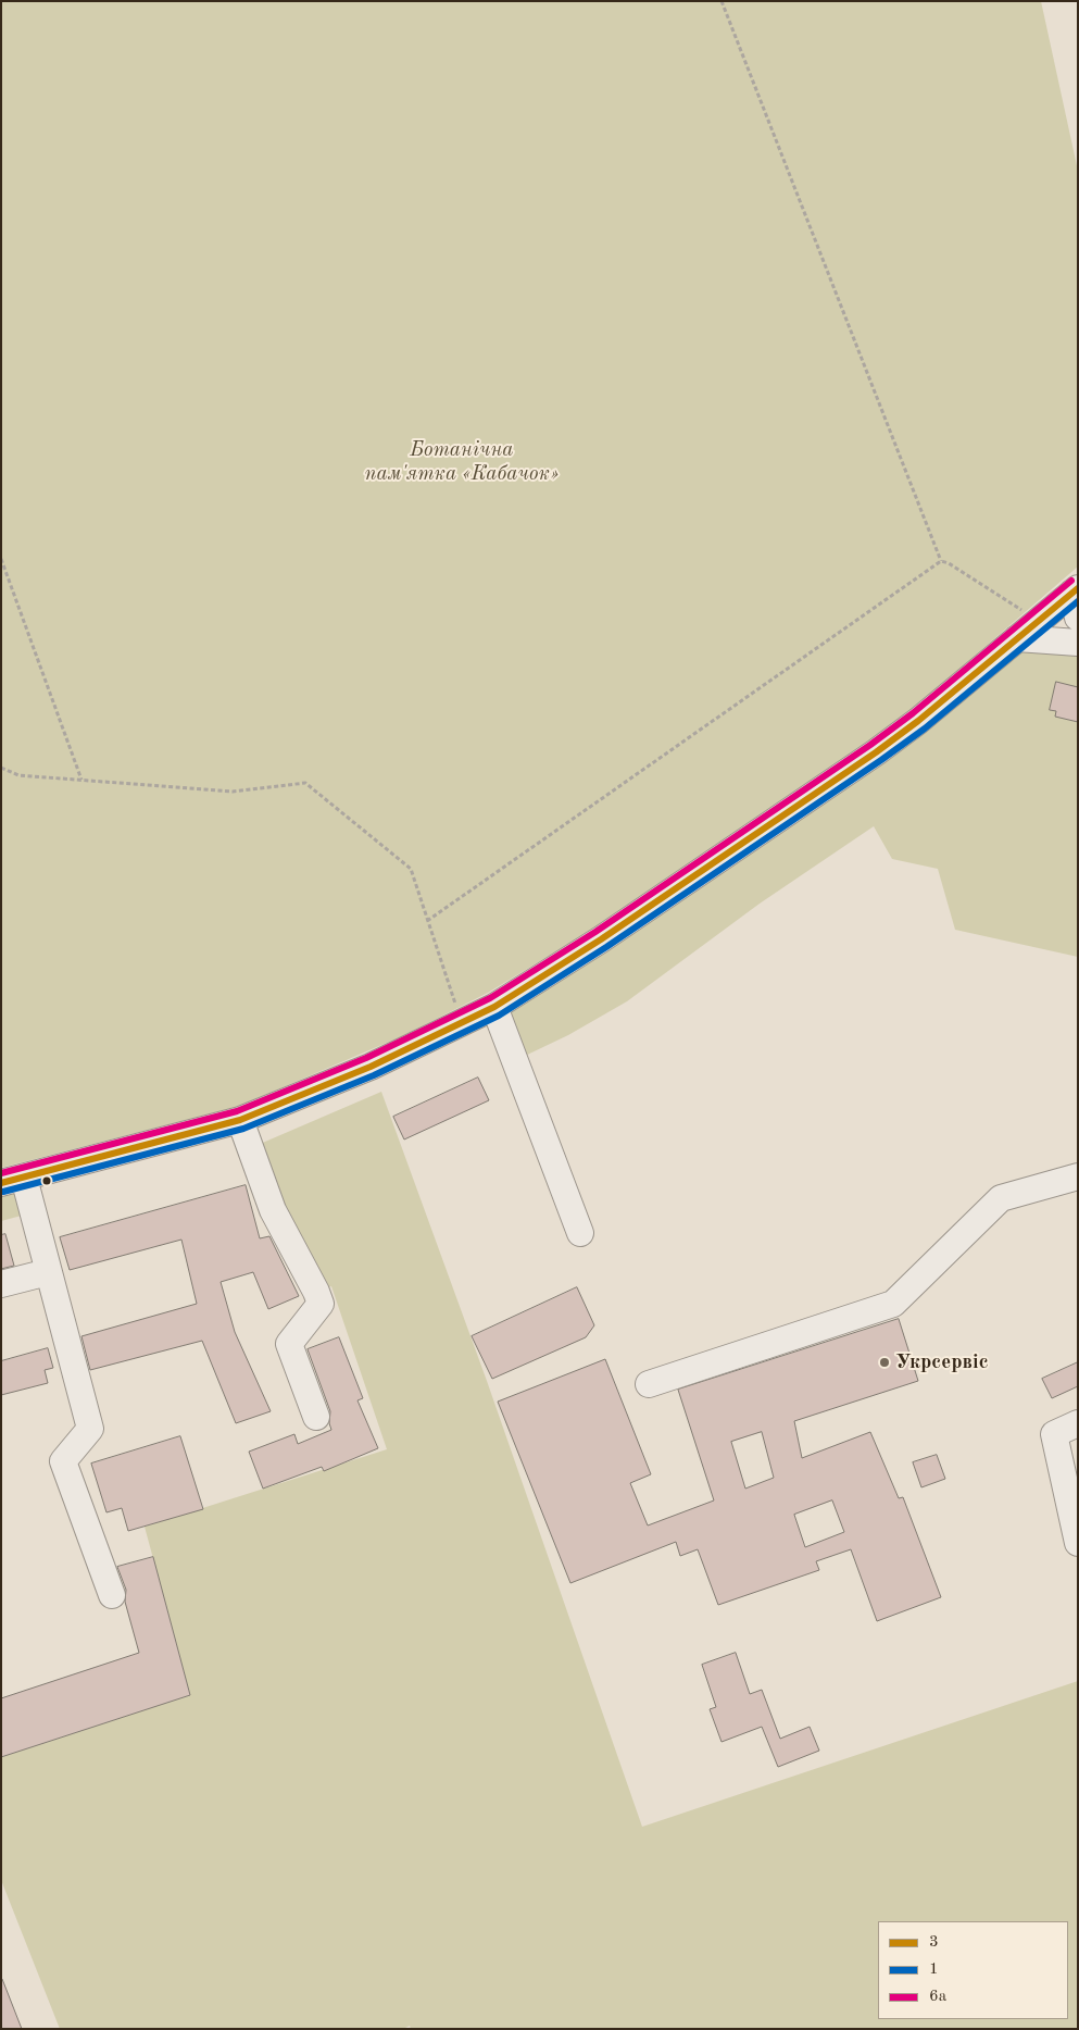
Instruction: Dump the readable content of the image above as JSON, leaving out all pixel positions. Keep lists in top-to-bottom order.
{
  "parks": ["Ботанічна пам'ятка «Кабачок»"],
  "places": ["Укрсервіс"],
  "lines": ["transit line 6а", "transit line 3", "transit line 1"],
  "legend": ["3", "1", "6а"]
}
